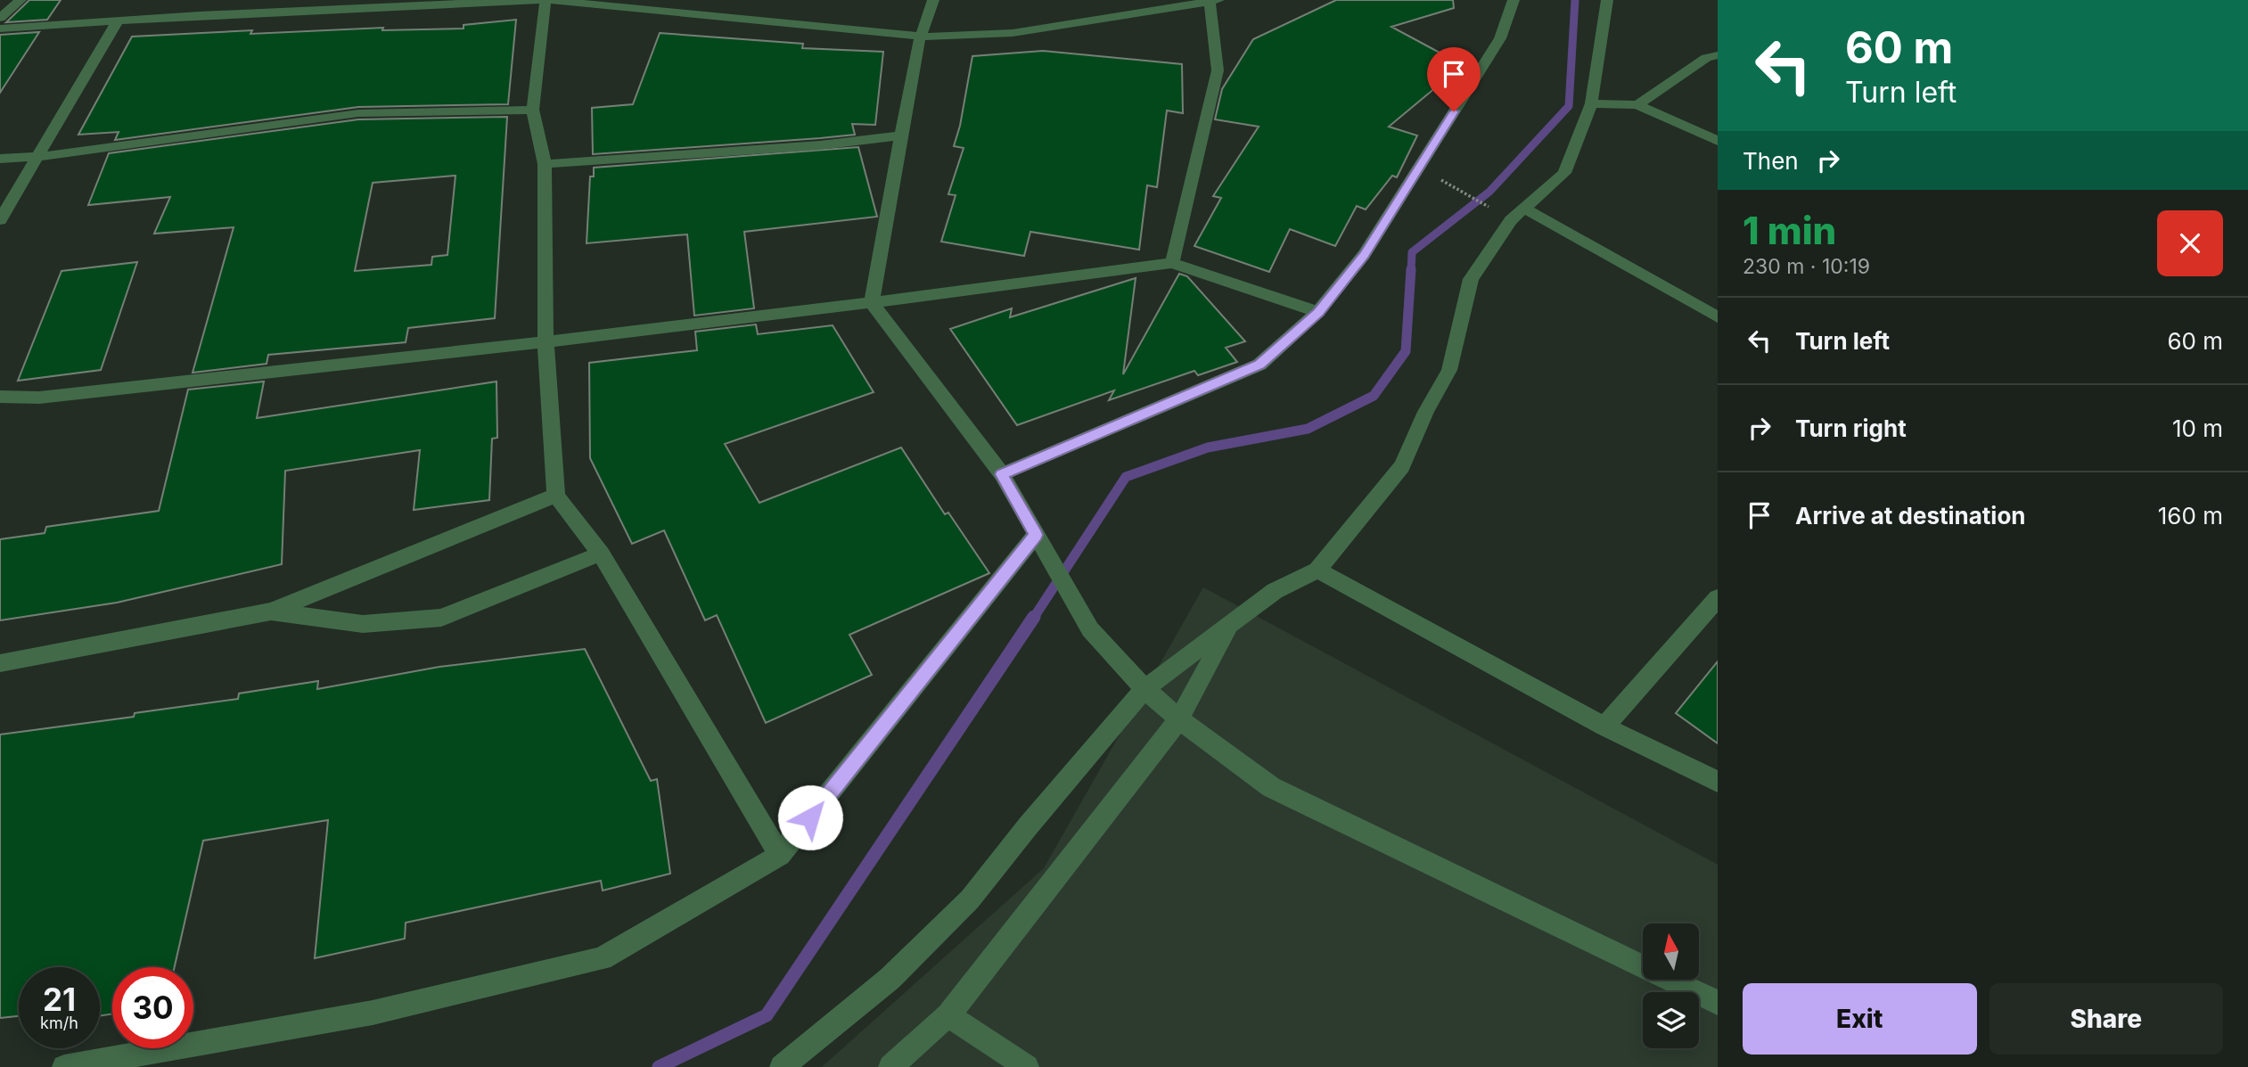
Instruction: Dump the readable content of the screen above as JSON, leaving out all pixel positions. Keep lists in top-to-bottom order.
{
  "north": "top",
  "page": {
    "turn": ["60 m", "Turn left"],
    "then": "Then",
    "heading": ["1 min", "230 m · 10:19"],
    "list": [
      {
        "name": "Turn left",
        "value": "60 m"
      },
      {
        "name": "Turn right",
        "value": "10 m"
      },
      {
        "name": "Arrive at destination",
        "value": "160 m"
      }
    ],
    "speed": "21 km/h",
    "limit": "30",
    "buttons": ["Exit", "Share"]
  }
}
